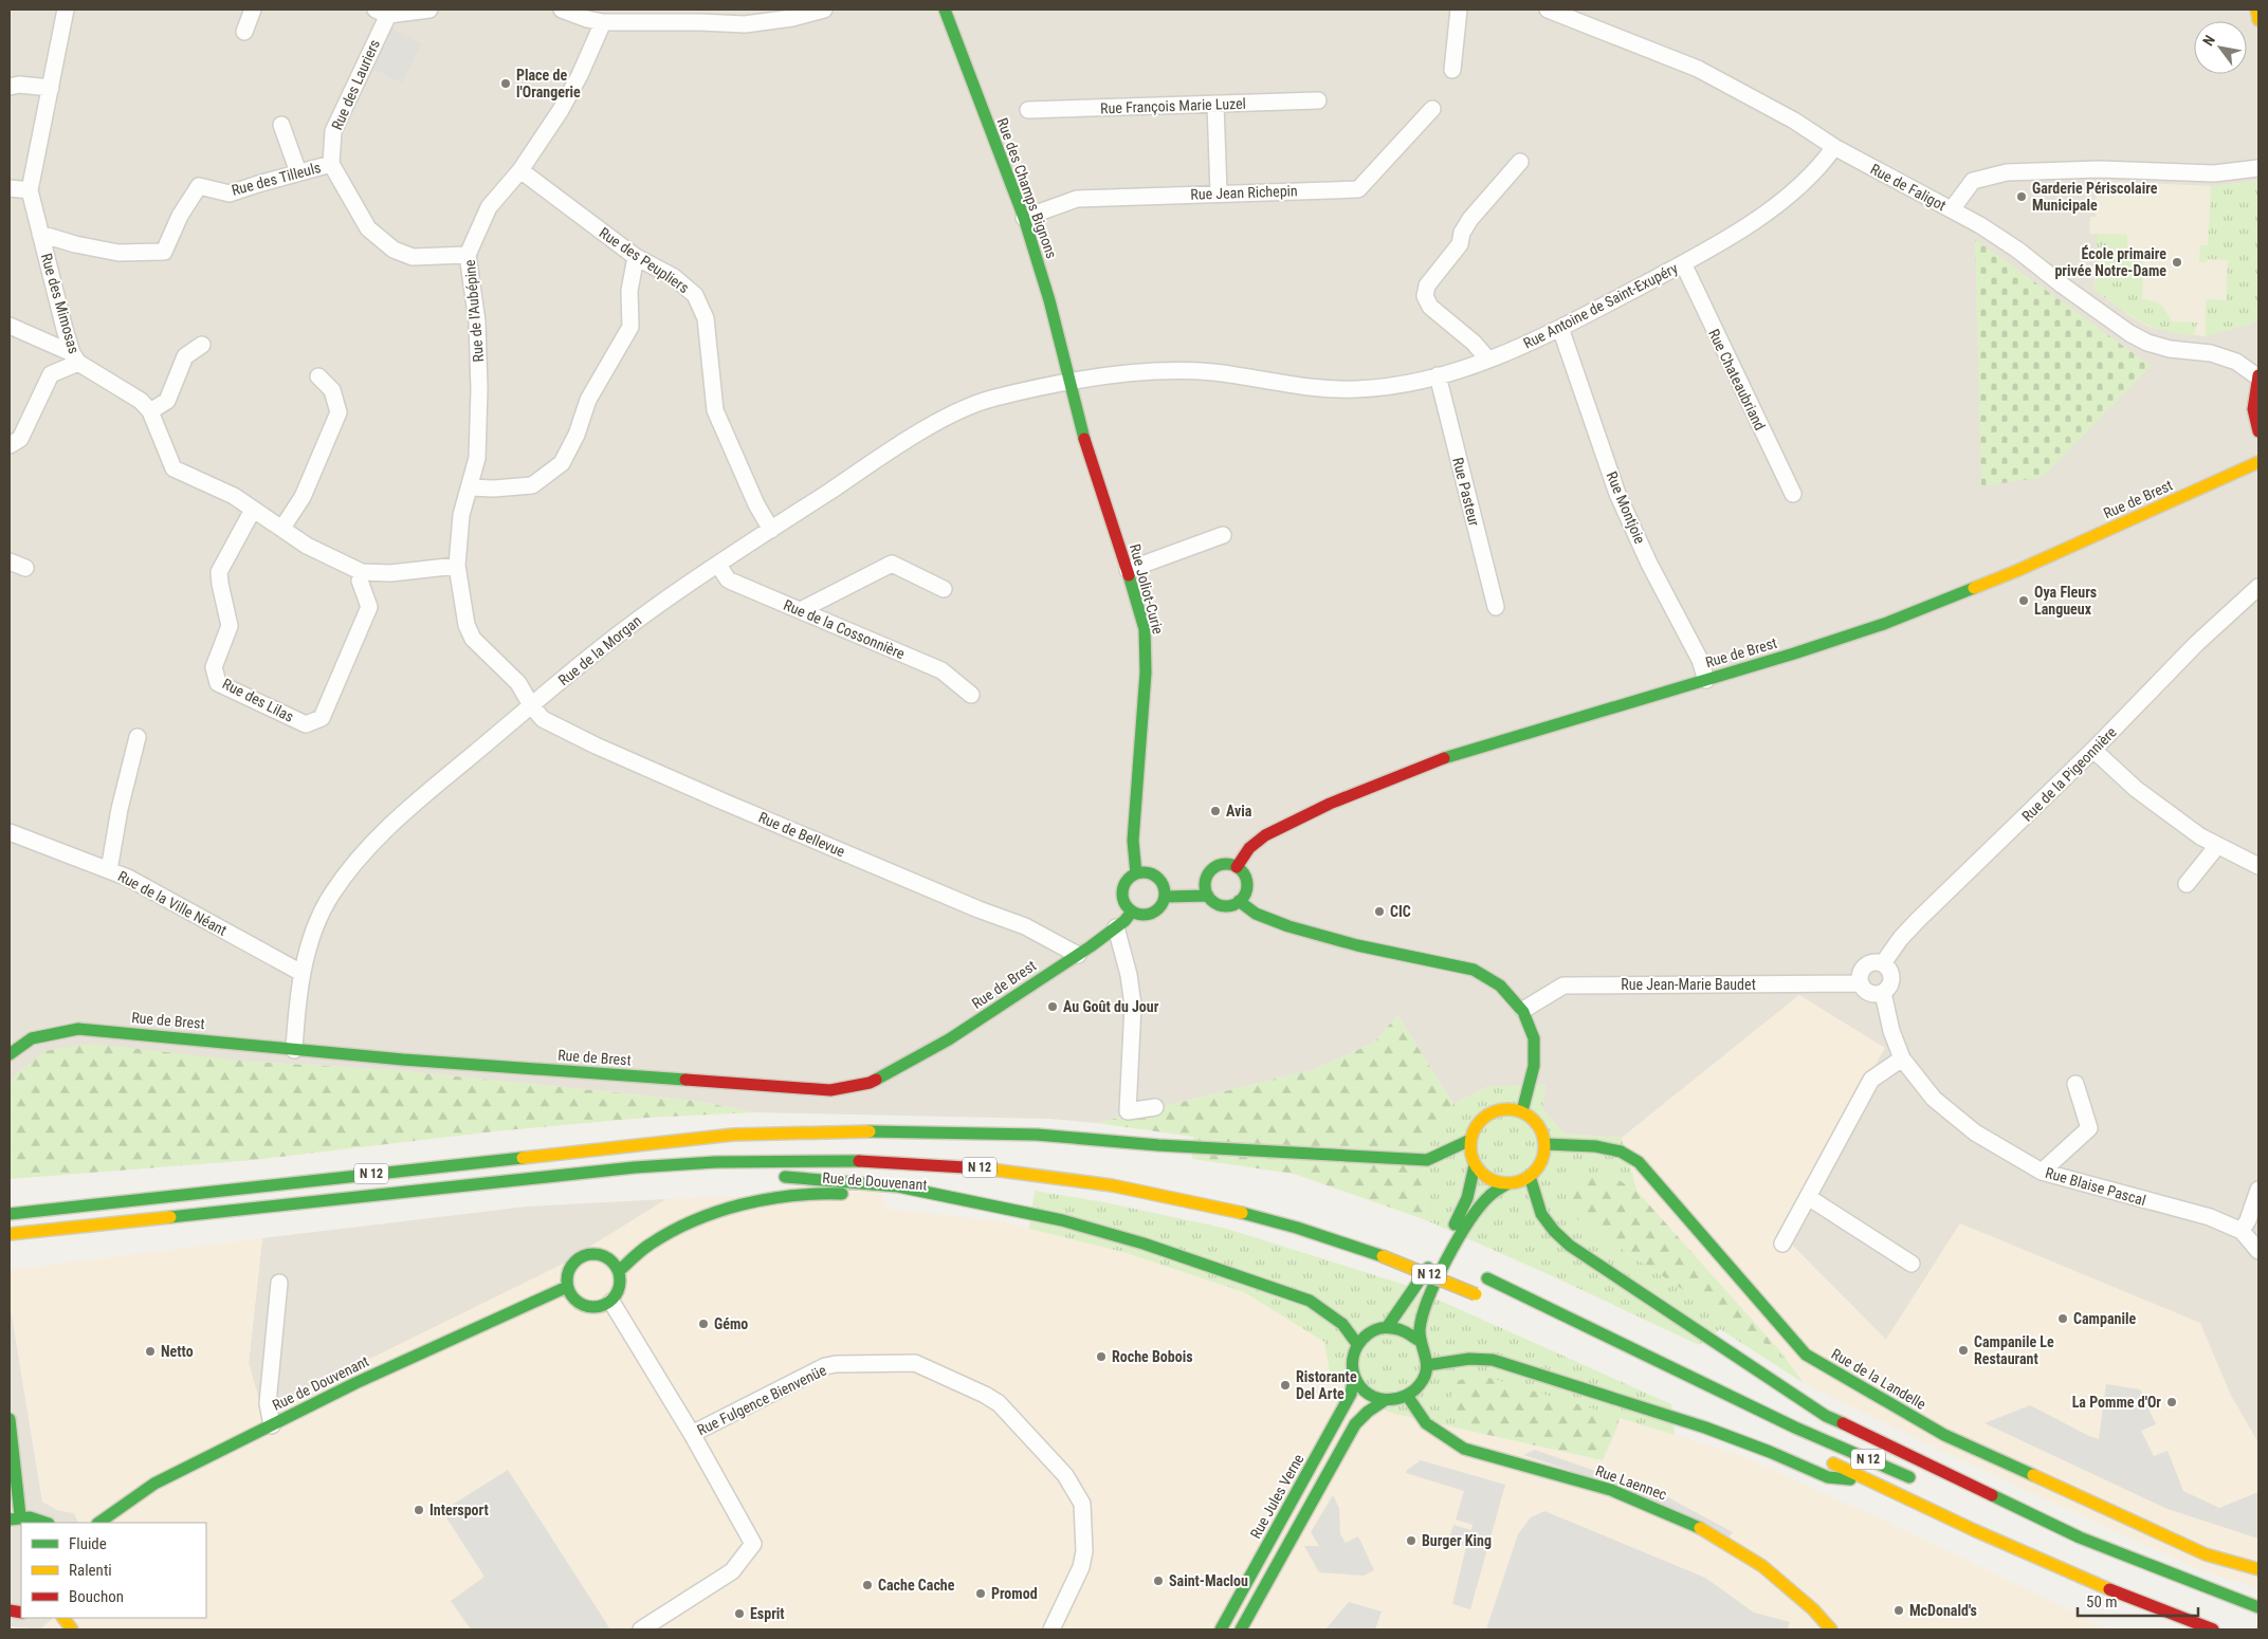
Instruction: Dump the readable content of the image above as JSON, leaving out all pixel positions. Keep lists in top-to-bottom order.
{
  "streets": {
    "main road": [
      "Rue des Champs Bignons",
      "Rue de Brest",
      "Rue Joliot-Curie",
      "N 12",
      "Rue de Douvenant",
      "Rue de la Landelle",
      "Rue Laennec",
      "Rue Jules Verne"
    ],
    "street": [
      "Rue des Lauriers",
      "Rue François Marie Luzel",
      "Rue des Tilleuls",
      "Rue de Faligot",
      "Rue Jean Richepin",
      "Rue des Peupliers",
      "Rue des Mimosas",
      "Rue Antoine de Saint-Exupéry",
      "Rue de l'Aubépine",
      "Rue Chateaubriand",
      "Rue Pasteur",
      "Rue Montjoie",
      "Rue de la Cossonnière",
      "Rue de la Morgan",
      "Rue des Lilas",
      "Rue de la Pigeonnière",
      "Rue de Bellevue",
      "Rue de la Ville Néant",
      "Rue Jean-Marie Baudet",
      "Rue Blaise Pascal",
      "Rue Fulgence Bienvenüe"
    ]
  },
  "crossings": [
    ["Rue des Lauriers", "Rue des Tilleuls"],
    ["Rue des Tilleuls", "Rue des Mimosas"],
    ["Rue de Faligot", "Rue Antoine de Saint-Exupéry"],
    ["Rue des Champs Bignons", "Rue Jean Richepin"],
    ["Rue des Champs Bignons", "Rue Antoine de Saint-Exupéry"],
    ["Rue des Champs Bignons", "Rue Joliot-Curie"],
    ["Rue des Peupliers", "Rue de l'Aubépine"],
    ["Rue des Peupliers", "Rue de la Morgan"],
    ["Rue des Mimosas", "Rue de l'Aubépine"],
    ["Rue des Mimosas", "Rue des Lilas"],
    ["Rue Antoine de Saint-Exupéry", "Rue Chateaubriand"],
    ["Rue Antoine de Saint-Exupéry", "Rue Pasteur"],
    ["Rue Antoine de Saint-Exupéry", "Rue Montjoie"],
    ["Rue Antoine de Saint-Exupéry", "Rue Joliot-Curie"],
    ["Rue Antoine de Saint-Exupéry", "Rue de la Morgan"],
    ["Rue de l'Aubépine", "Rue de la Morgan"],
    ["Rue de l'Aubépine", "Rue de Bellevue"],
    ["Rue de Brest", "Rue Montjoie"],
    ["Rue de Brest", "Rue Joliot-Curie"],
    ["Rue de Brest", "Rue de la Morgan"],
    ["Rue de Brest", "Rue de Bellevue"],
    ["Rue de la Cossonnière", "Rue de la Morgan"],
    ["Rue de la Morgan", "Rue de Bellevue"],
    ["Rue de la Morgan", "Rue de la Ville Néant"],
    ["Rue de la Pigeonnière", "Rue Jean-Marie Baudet"],
    ["Rue de la Pigeonnière", "Rue Blaise Pascal"],
    ["Rue Jean-Marie Baudet", "Rue Blaise Pascal"],
    ["Rue de Douvenant", "Rue Fulgence Bienvenüe"],
    ["Rue Laennec", "Rue Jules Verne"]
  ],
  "places": [
    "Place de l'Orangerie",
    "Garderie Périscolaire Municipale",
    "École primaire privée Notre-Dame",
    "Oya Fleurs Langueux",
    "Avia",
    "CIC",
    "Au Goût du Jour",
    "Campanile",
    "Gémo",
    "Campanile Le Restaurant",
    "Netto",
    "Roche Bobois",
    "Ristorante Del Arte",
    "La Pomme d'Or",
    "Intersport",
    "Burger King",
    "Saint-Maclou",
    "Cache Cache",
    "Promod",
    "McDonald's",
    "Esprit"
  ],
  "legend": ["Fluide", "Ralenti", "Bouchon"],
  "scale_bar": "50 m",
  "north": "top left"
}
